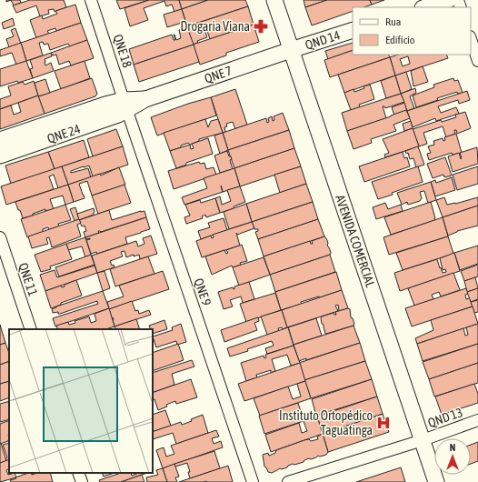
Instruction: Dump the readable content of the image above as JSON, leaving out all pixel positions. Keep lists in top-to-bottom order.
{
  "streets": {
    "street": [
      "QND 14",
      "QNE 18",
      "QNE 7",
      "QNE 24",
      "AVENIDA COMERCIAL",
      "QNE 11",
      "QNE 9",
      "QND 13"
    ]
  },
  "crossings": [
    ["QND 14", "QNE 7"],
    ["QND 14", "AVENIDA COMERCIAL"],
    ["QNE 18", "QNE 7"],
    ["QNE 18", "QNE 24"],
    ["QNE 18", "QNE 9"],
    ["QNE 7", "QNE 24"],
    ["QNE 7", "AVENIDA COMERCIAL"],
    ["QNE 7", "QNE 9"],
    ["QNE 24", "QNE 9"],
    ["AVENIDA COMERCIAL", "QND 13"]
  ],
  "places": {
    "pharmacy": ["Drogaria Viana"],
    "hospital": ["Instituto Ortopédico Taguatinga"]
  },
  "legend": ["Rua", "Edifício"],
  "north": "top"
}
